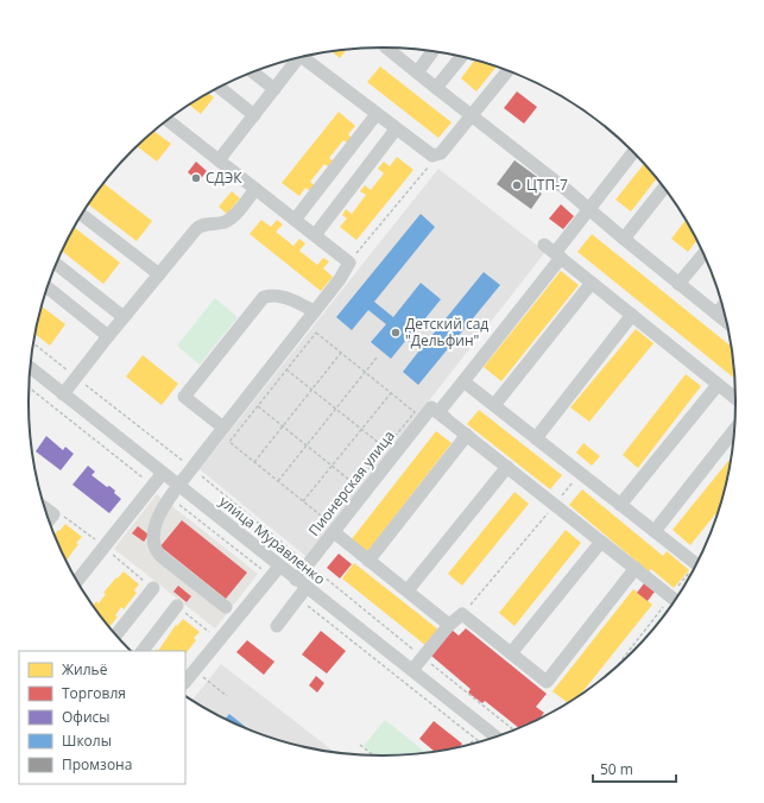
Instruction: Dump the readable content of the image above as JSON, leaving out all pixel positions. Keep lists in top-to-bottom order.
{
  "streets": {
    "street": ["Пионерская улица", "улица Муравленко"]
  },
  "crossings": [
    ["Пионерская улица", "улица Муравленко"]
  ],
  "places": ["СДЭК", "ЦТП-7", "Детский сад \"Дельфин\""],
  "legend": [
    "Жильё",
    "Торговля",
    "Офисы",
    "Школы",
    "Промзона"
  ],
  "scale_bar": "50 m"
}
